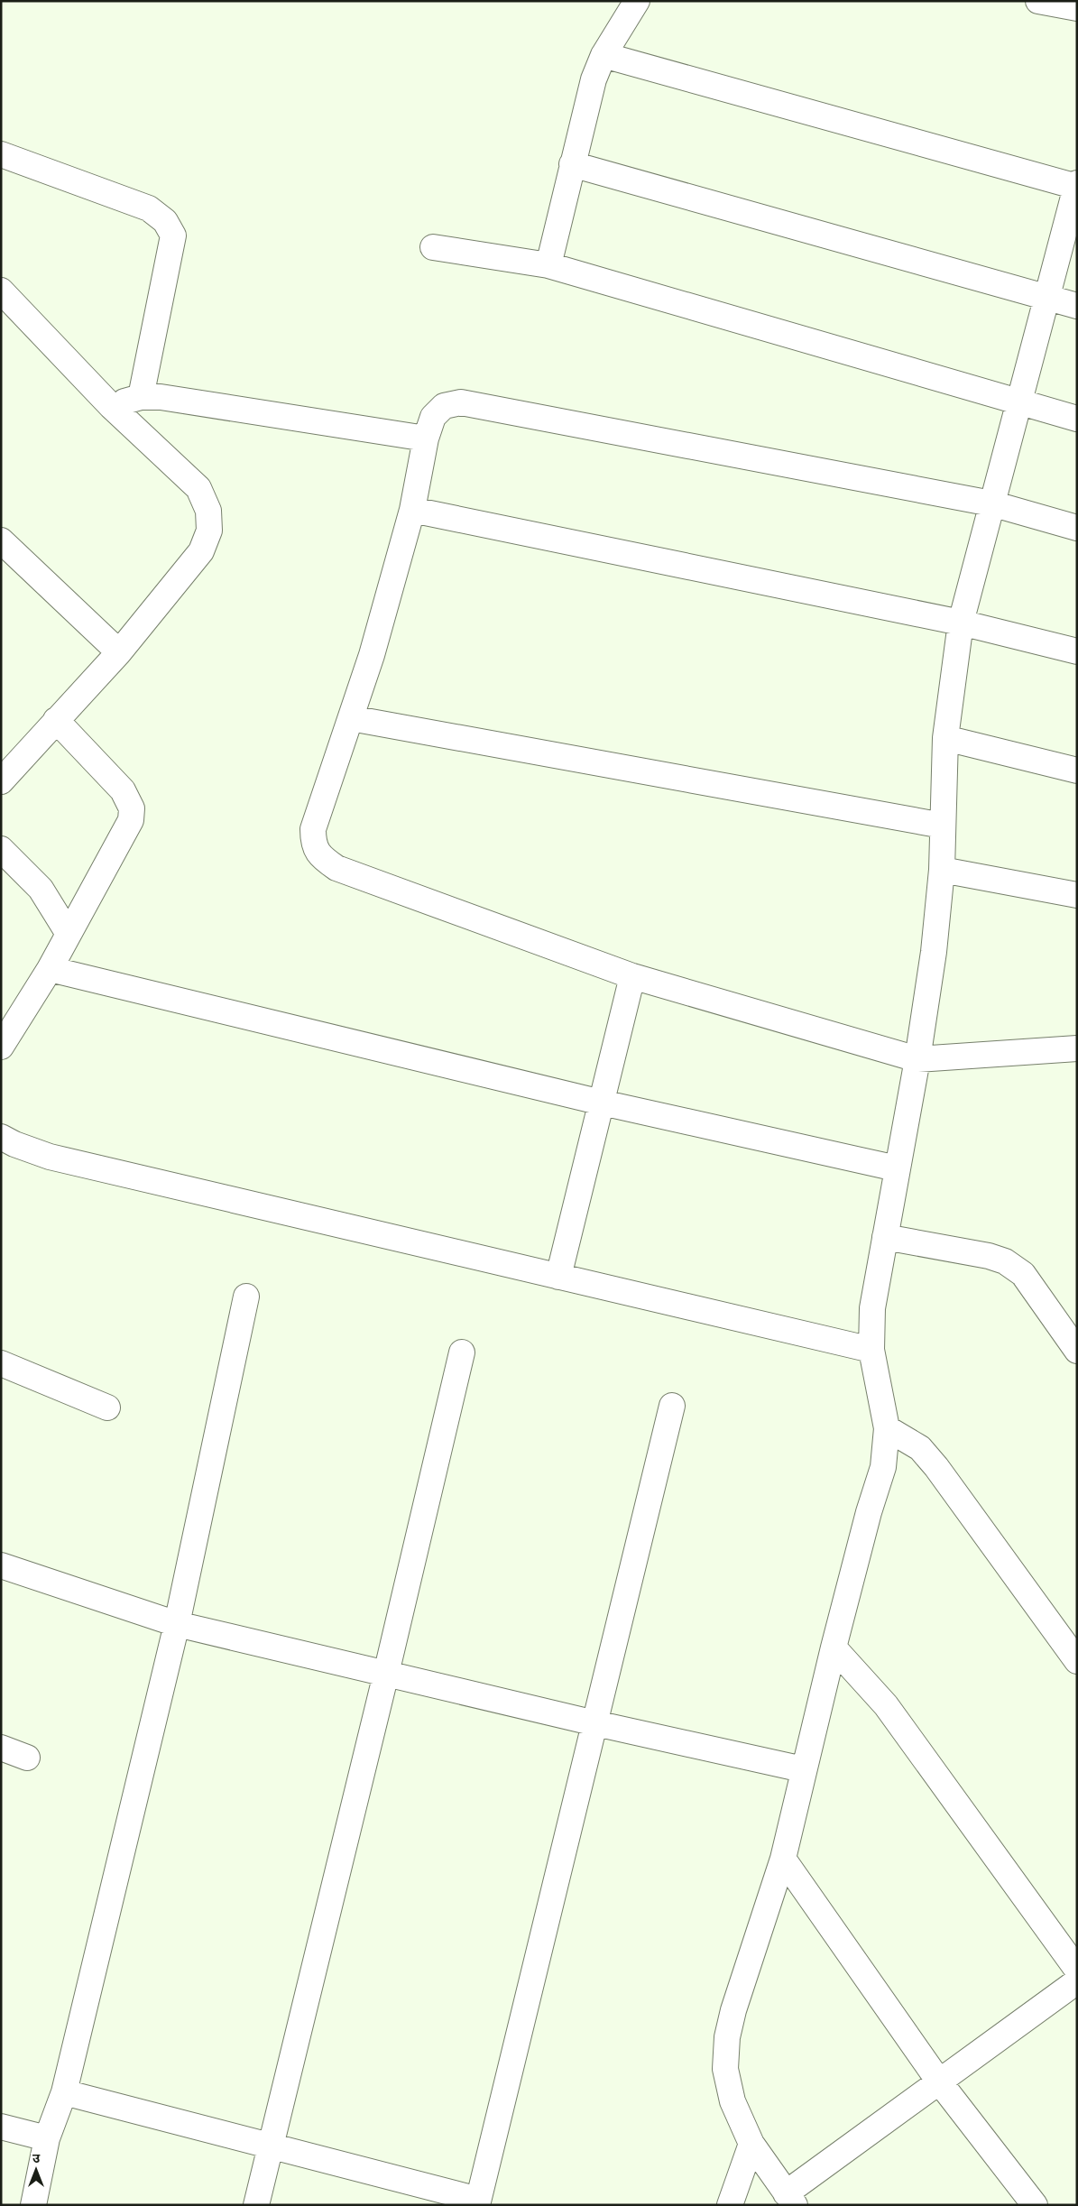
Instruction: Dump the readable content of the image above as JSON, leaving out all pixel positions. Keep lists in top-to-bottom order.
{
  "north": "top"
}
